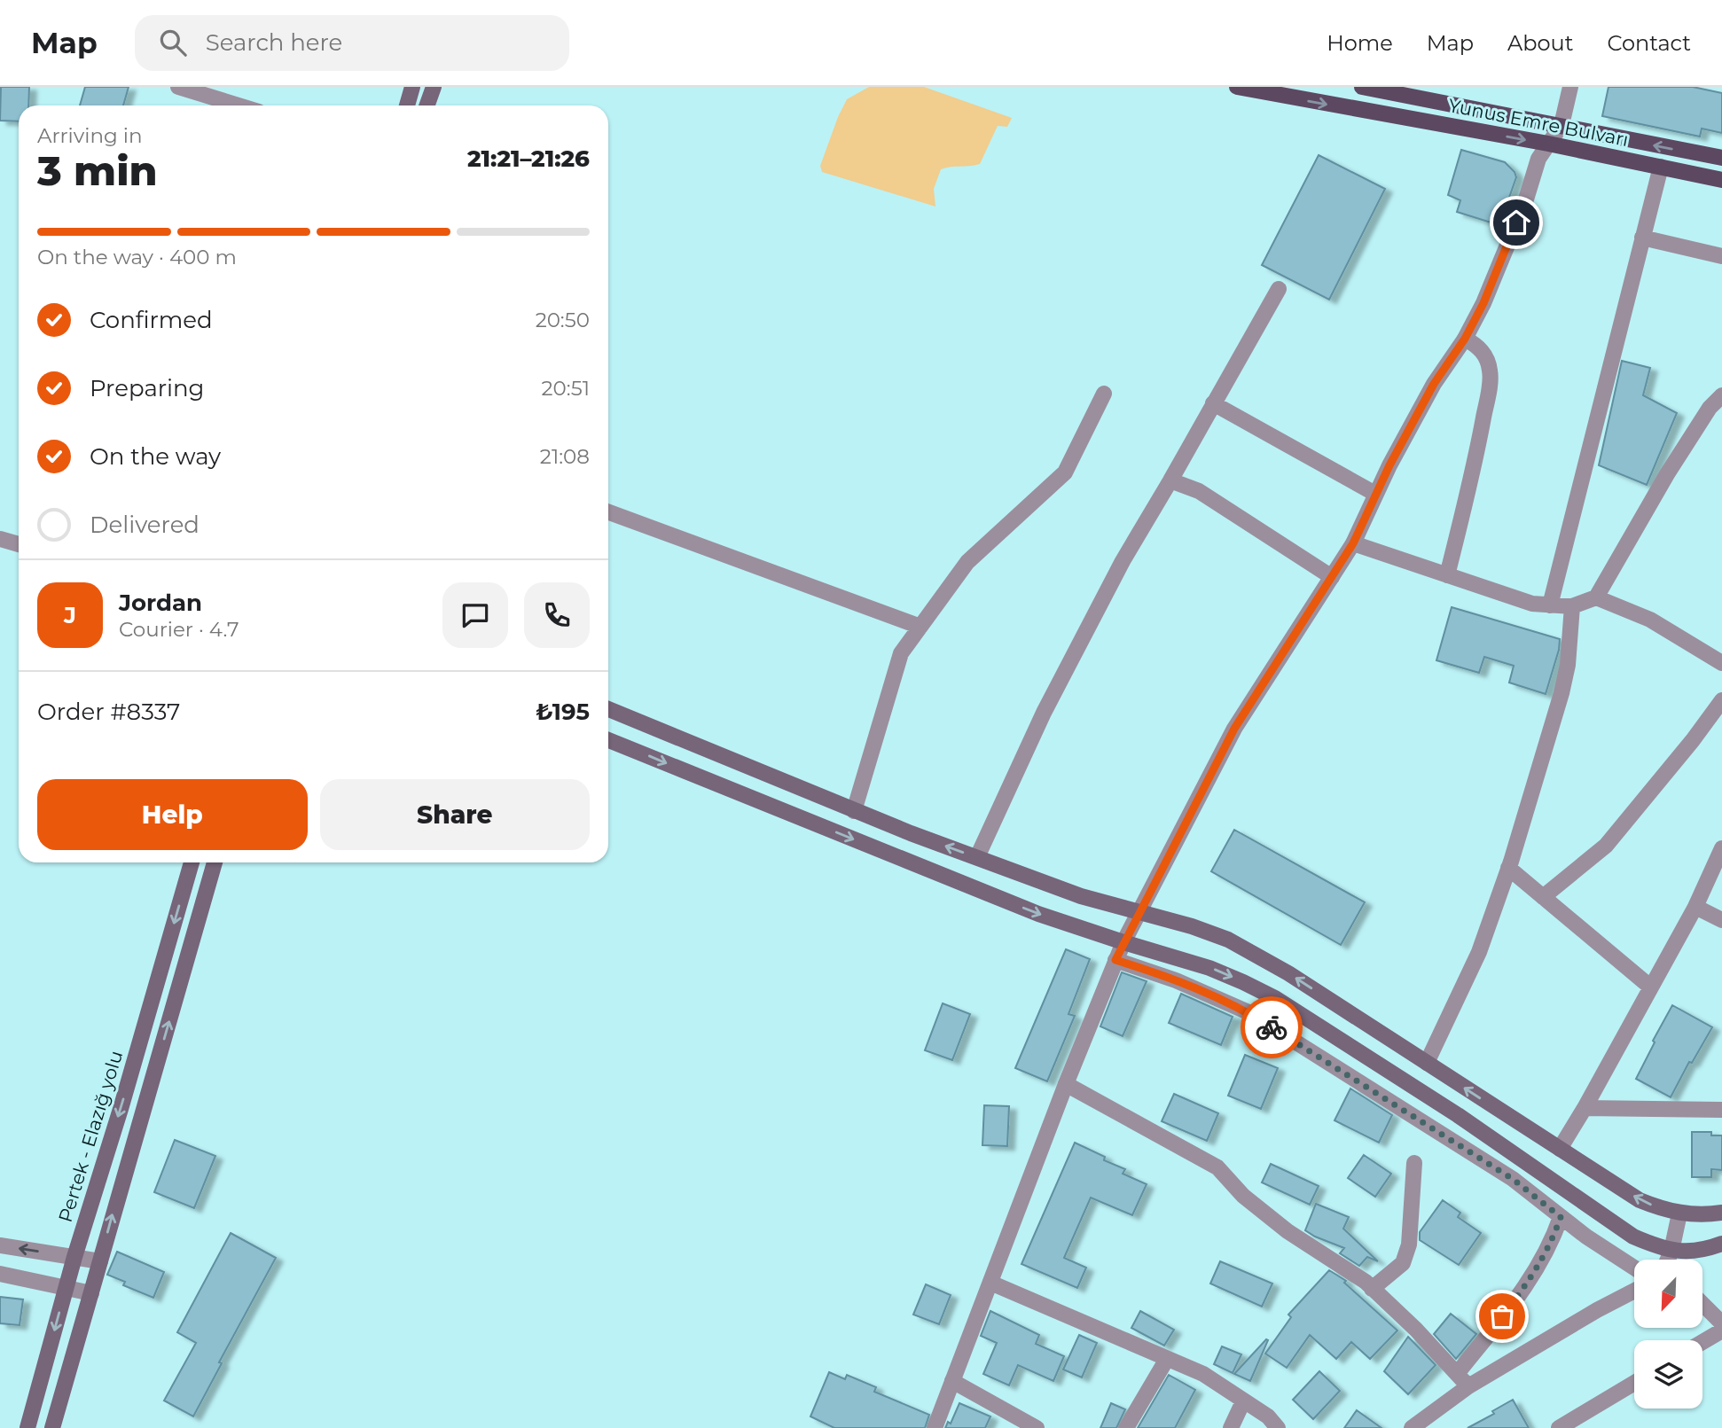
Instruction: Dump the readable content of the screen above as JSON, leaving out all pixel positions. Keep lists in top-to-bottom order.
{
  "streets": {
    "main road": ["Yunus Emre Bulvarı", "Pertek - Elazığ yolu"]
  },
  "north": "bottom left",
  "page": {
    "header": "Map",
    "search": "Search here",
    "nav": [
      "Home",
      "Map",
      "About",
      "Contact"
    ],
    "heading": ["3 min", "Arriving in", "21:21–21:26"],
    "panel": [
      "Jordan",
      "Courier · 4.7",
      "Order #8337",
      "₺195"
    ],
    "bar": "On the way · 400 m",
    "list": [
      ["Confirmed", "20:50"],
      ["Preparing", "20:51"],
      ["On the way", "21:08"],
      "Delivered"
    ],
    "round": "J",
    "buttons": ["Help", "Share"]
  }
}
